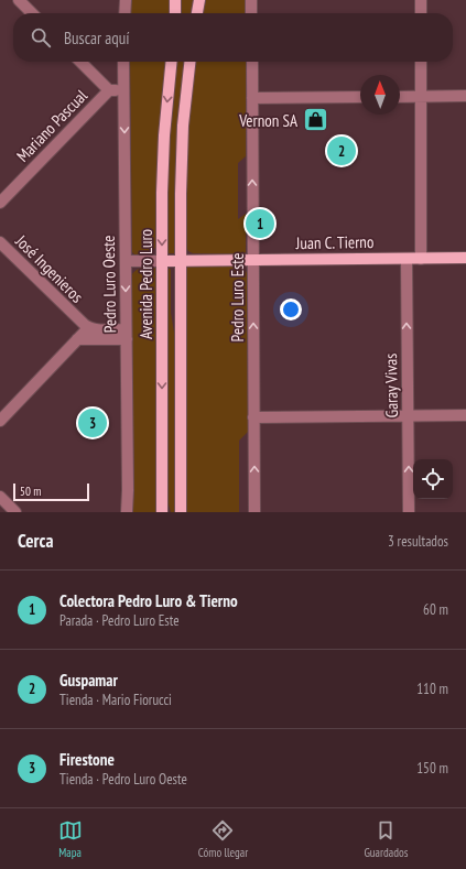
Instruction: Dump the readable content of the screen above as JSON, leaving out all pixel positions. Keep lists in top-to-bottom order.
{
  "streets": {
    "main road": ["Juan C. Tierno", "Avenida Pedro Luro"],
    "street": [
      "Mariano Pascual",
      "José Ingenieros",
      "Pedro Luro Oeste",
      "Pedro Luro Este",
      "Garay Vivas"
    ]
  },
  "crossings": [
    ["Juan C. Tierno", "Pedro Luro Oeste"],
    ["Juan C. Tierno", "Avenida Pedro Luro"],
    ["Juan C. Tierno", "Pedro Luro Este"],
    ["Juan C. Tierno", "Garay Vivas"]
  ],
  "one_way": ["Pedro Luro Oeste", "Pedro Luro Este", "Garay Vivas"],
  "places": {
    "shop": ["Vernon SA"]
  },
  "scale_bar": "50 m",
  "north": "top",
  "page": {
    "search": "Buscar aquí",
    "pins": ["2", "1", "3"],
    "scale": "50 m",
    "heading": ["Cerca", "3 resultados"],
    "list": [
      {
        "mark": "1",
        "name": "Colectora Pedro Luro & Tierno",
        "note": "Parada · Pedro Luro Este",
        "value": "60 m"
      },
      {
        "mark": "2",
        "name": "Guspamar",
        "note": "Tienda · Mario Fiorucci",
        "value": "110 m"
      },
      {
        "mark": "3",
        "name": "Firestone",
        "note": "Tienda · Pedro Luro Oeste",
        "value": "150 m"
      }
    ],
    "nav": ["Mapa", "Cómo llegar", "Guardados"]
  }
}
